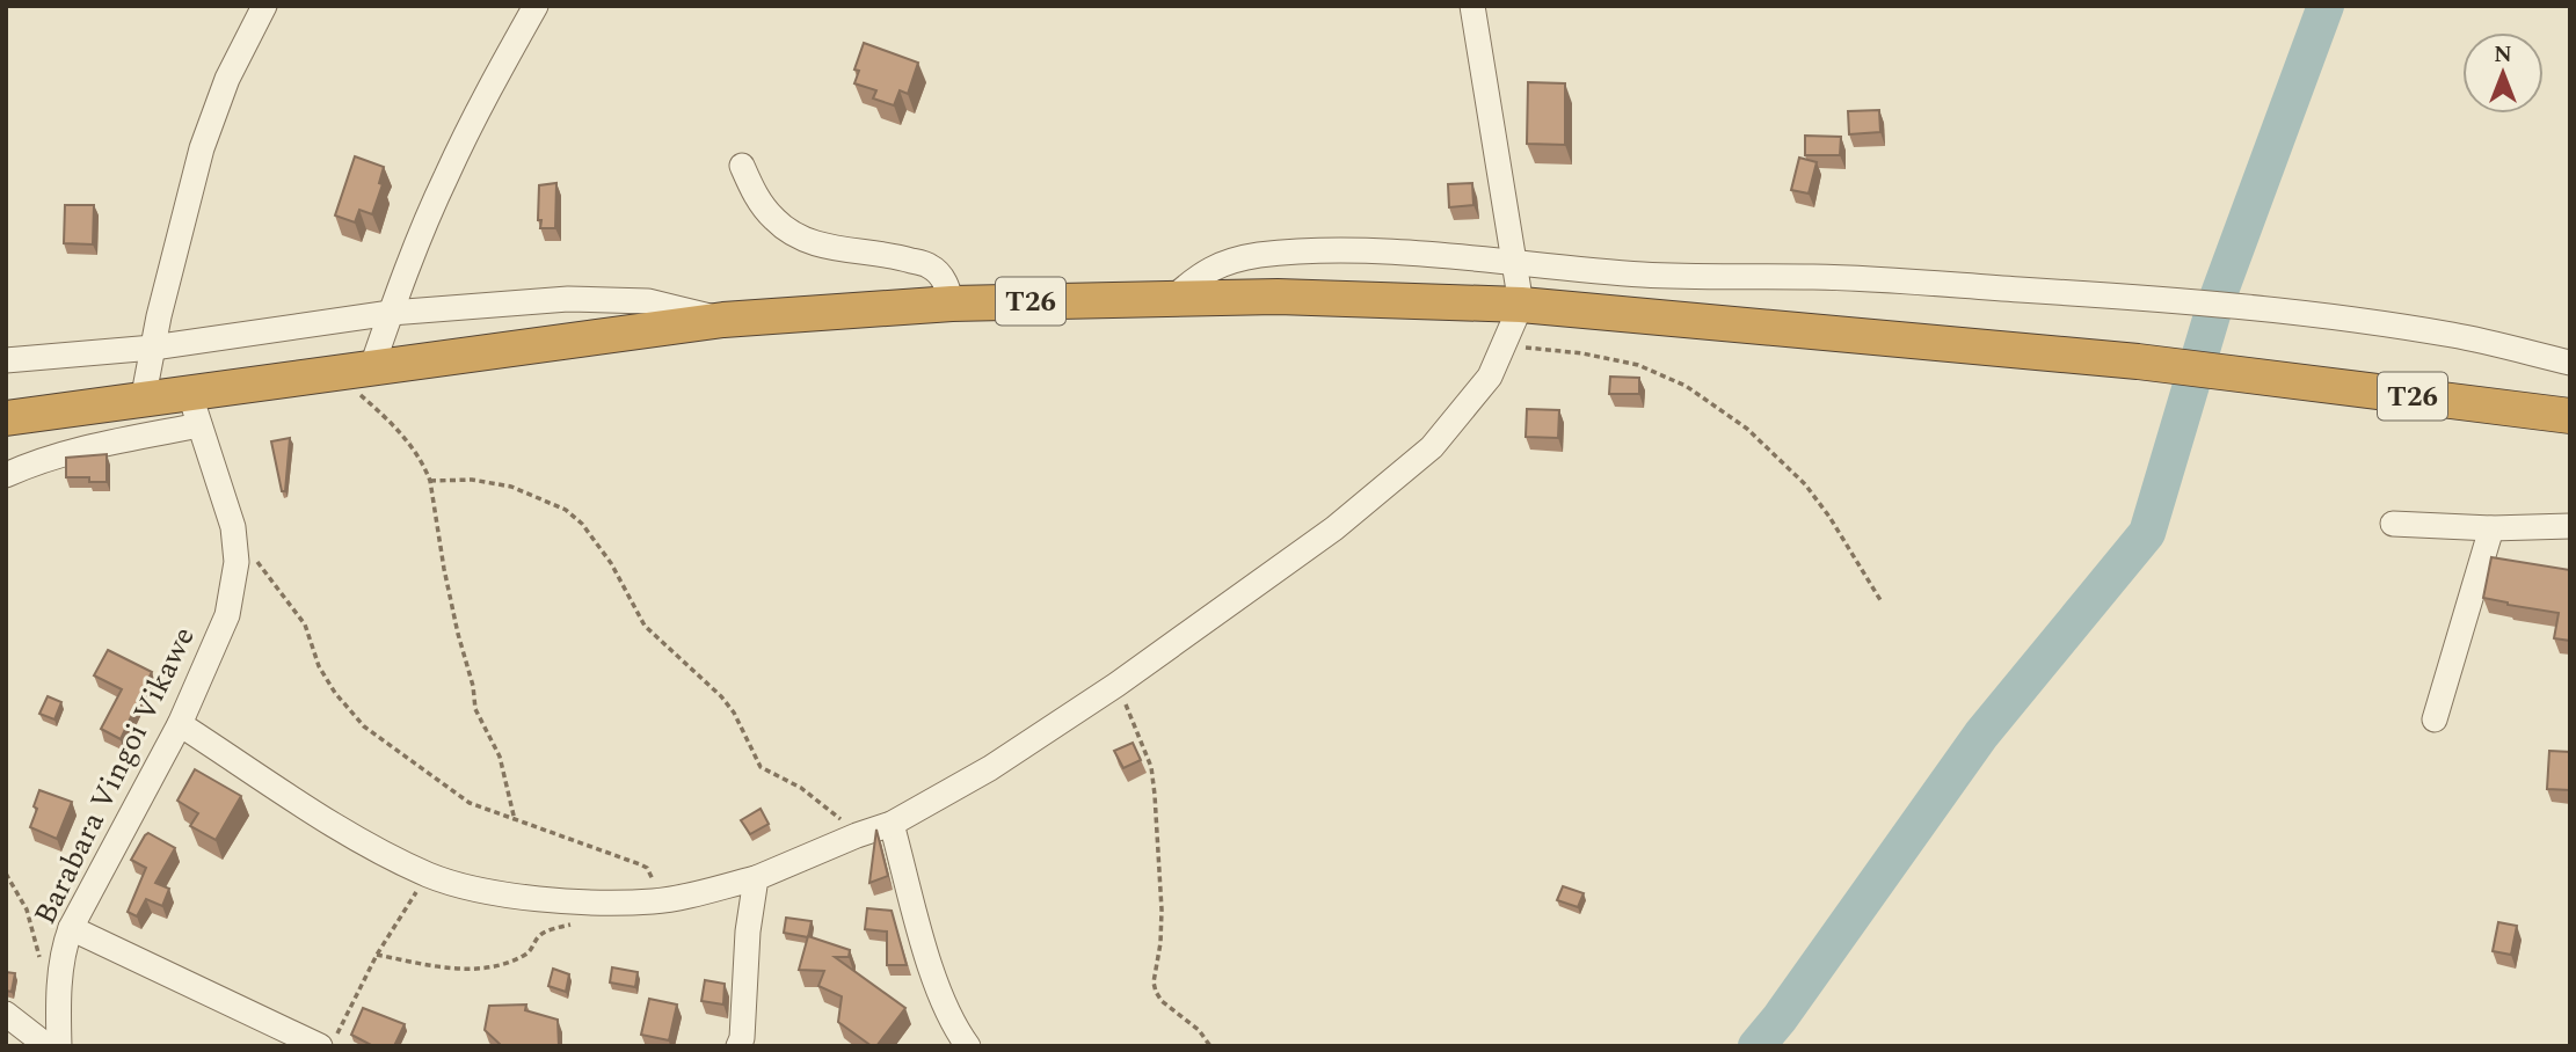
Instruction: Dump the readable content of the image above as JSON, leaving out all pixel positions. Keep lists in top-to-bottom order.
{
  "streets": {
    "highway": ["T26"],
    "street": ["Barabara Vingoi Vikawe"]
  },
  "crossings": [
    ["T26", "Barabara Vingoi Vikawe"]
  ],
  "north": "top"
}
